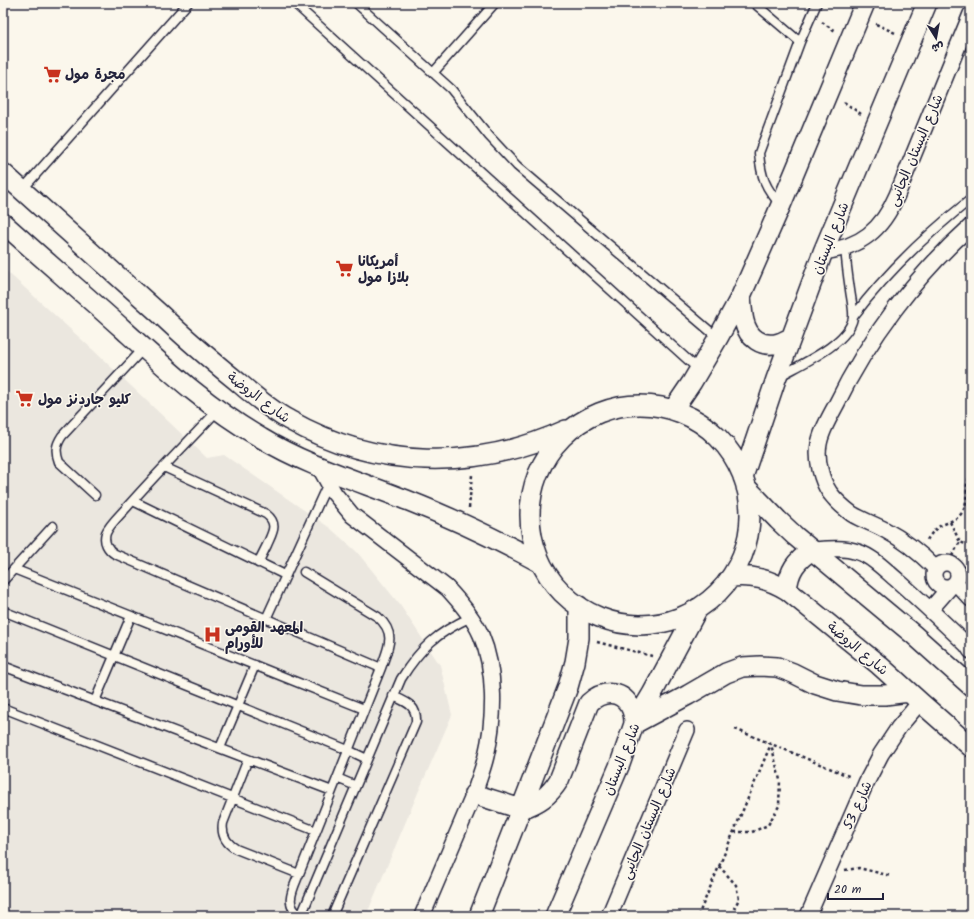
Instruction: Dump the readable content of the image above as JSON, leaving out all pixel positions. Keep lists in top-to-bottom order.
{
  "streets": {
    "street": [
      "شارع البستان الجانبى",
      "شارع البستان",
      "شارع الروضة",
      "شارع 53"
    ]
  },
  "crossings": [
    ["شارع البستان الجانبى", "شارع البستان"],
    ["شارع الروضة", "شارع 53"]
  ],
  "places": {
    "supermarket": ["مجرة مول", "أمريكانا بلازا مول", "كليو جاردنز مول"],
    "hospital": ["المعهد القومى للأورام"]
  },
  "scale_bar": "20 m",
  "north": "bottom"
}
